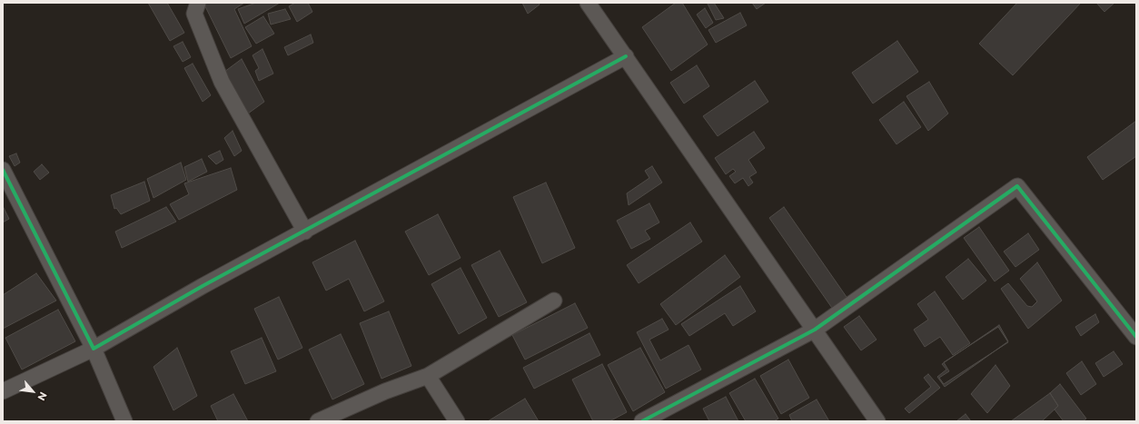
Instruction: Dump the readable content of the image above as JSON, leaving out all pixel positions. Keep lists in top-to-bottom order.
{
  "north": "bottom right"
}
